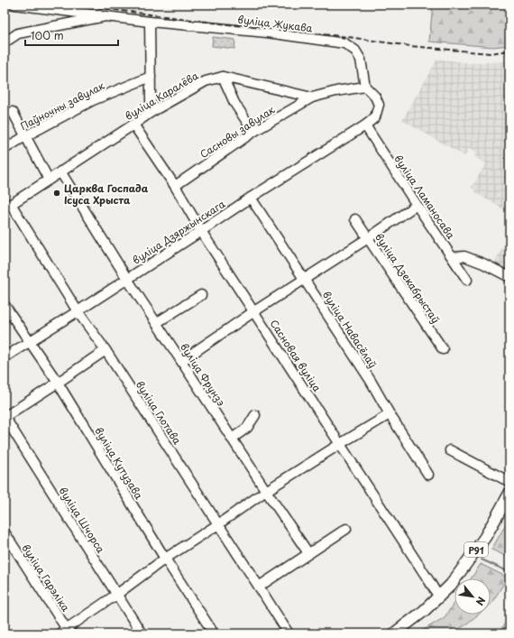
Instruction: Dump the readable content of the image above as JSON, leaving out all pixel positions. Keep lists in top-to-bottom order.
{
  "streets": {
    "main road": ["Р91"],
    "street": [
      "вуліца Жукава",
      "вуліца Каралёва",
      "Паўночны завулак",
      "Сасновы завулак",
      "вуліца Ламаносава",
      "вуліца Дзяржынскага",
      "вуліца Дзекабрыстаў",
      "вуліца Навасёлаў",
      "Сасновая вуліца",
      "вуліца Фрунзэ",
      "вуліца Глотава",
      "вуліца Кутузава",
      "вуліца Шчорса",
      "вуліца Гарэліка"
    ]
  },
  "crossings": [
    ["вуліца Жукава", "вуліца Каралёва"],
    ["вуліца Каралёва", "Сасновы завулак"],
    ["вуліца Каралёва", "Сасновая вуліца"],
    ["вуліца Каралёва", "вуліца Фрунзэ"],
    ["вуліца Каралёва", "вуліца Глотава"],
    ["Сасновы завулак", "Сасновая вуліца"],
    ["вуліца Ламаносава", "вуліца Дзяржынскага"],
    ["вуліца Дзяржынскага", "вуліца Навасёлаў"],
    ["вуліца Дзяржынскага", "Сасновая вуліца"],
    ["вуліца Дзяржынскага", "вуліца Фрунзэ"],
    ["вуліца Дзяржынскага", "вуліца Глотава"],
    ["вуліца Дзяржынскага", "вуліца Кутузава"],
    ["Сасновая вуліца", "Р91"]
  ],
  "places": ["Царква Госпада Ісуса Хрыста"],
  "scale_bar": "100 m",
  "north": "bottom right"
}
